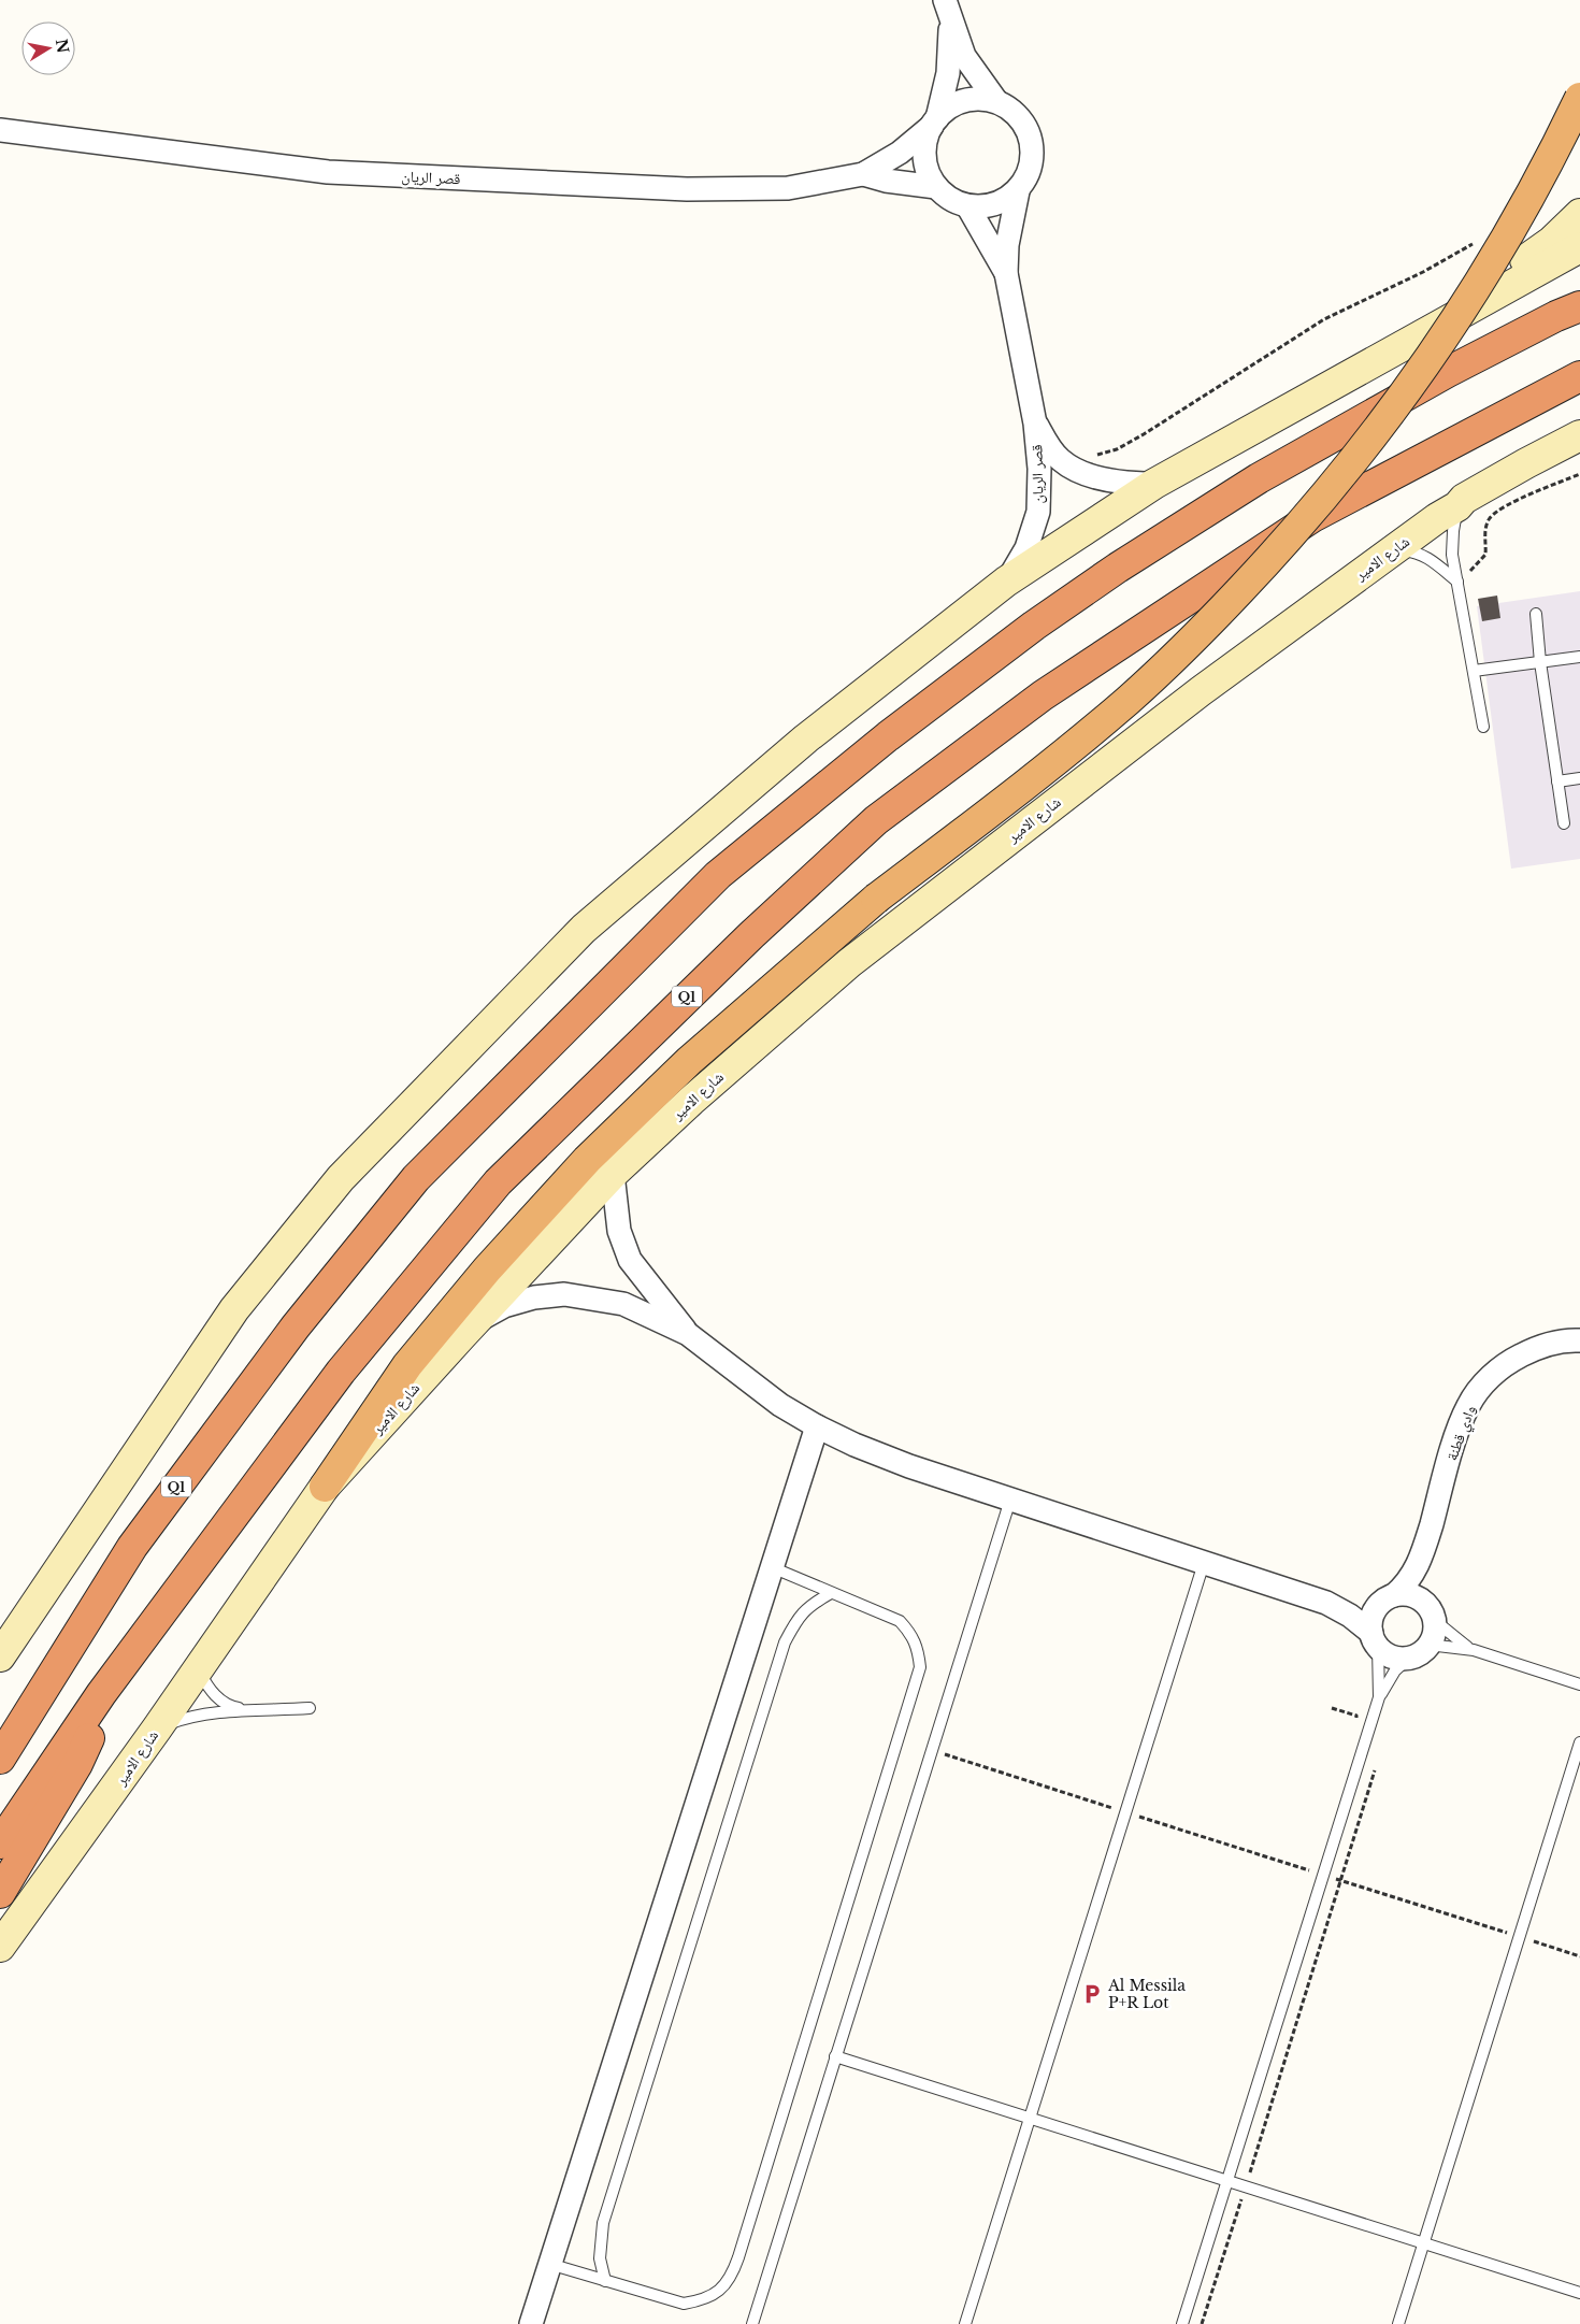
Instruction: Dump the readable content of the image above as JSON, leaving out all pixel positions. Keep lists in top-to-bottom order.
{
  "streets": {
    "highway": ["Q1"],
    "main road": ["شارع الامير"],
    "street": ["قصر الريان", "وادي قطنة"]
  },
  "places": {
    "parking": ["Al Messila P+R Lot"]
  },
  "north": "right"
}
